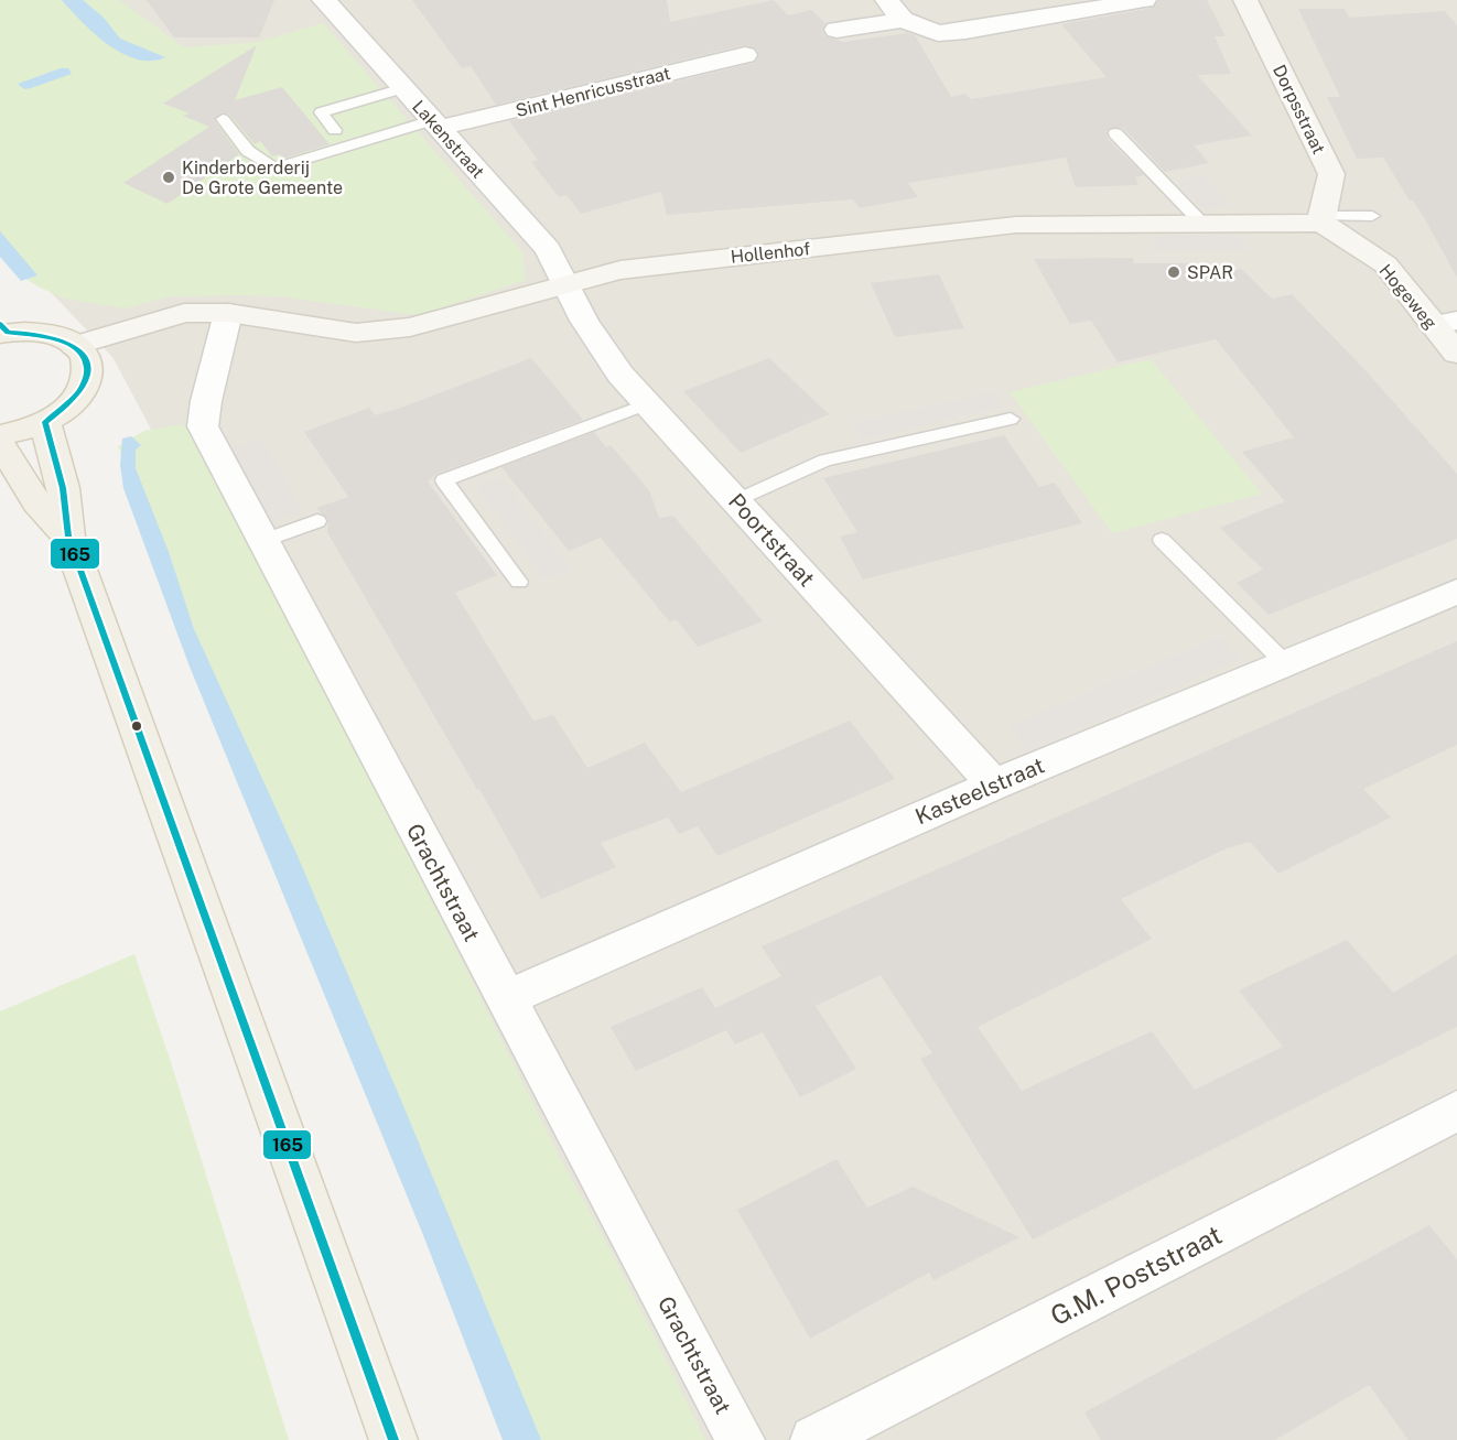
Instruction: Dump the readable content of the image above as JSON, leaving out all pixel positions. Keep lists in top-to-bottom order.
{
  "streets": {
    "street": [
      "Sint Henricusstraat",
      "Dorpsstraat",
      "Lakenstraat",
      "Hollenhof",
      "Hogeweg",
      "Poortstraat",
      "Kasteelstraat",
      "Grachtstraat",
      "G.M. Poststraat"
    ]
  },
  "crossings": [
    ["Sint Henricusstraat", "Lakenstraat"],
    ["Dorpsstraat", "Hollenhof"],
    ["Dorpsstraat", "Hogeweg"],
    ["Lakenstraat", "Hollenhof"],
    ["Lakenstraat", "Poortstraat"],
    ["Hollenhof", "Hogeweg"],
    ["Hollenhof", "Poortstraat"],
    ["Hollenhof", "Grachtstraat"],
    ["Poortstraat", "Kasteelstraat"],
    ["Kasteelstraat", "Grachtstraat"]
  ],
  "places": ["Kinderboerderij De Grote Gemeente", "SPAR"],
  "lines": ["transit line 165"]
}
